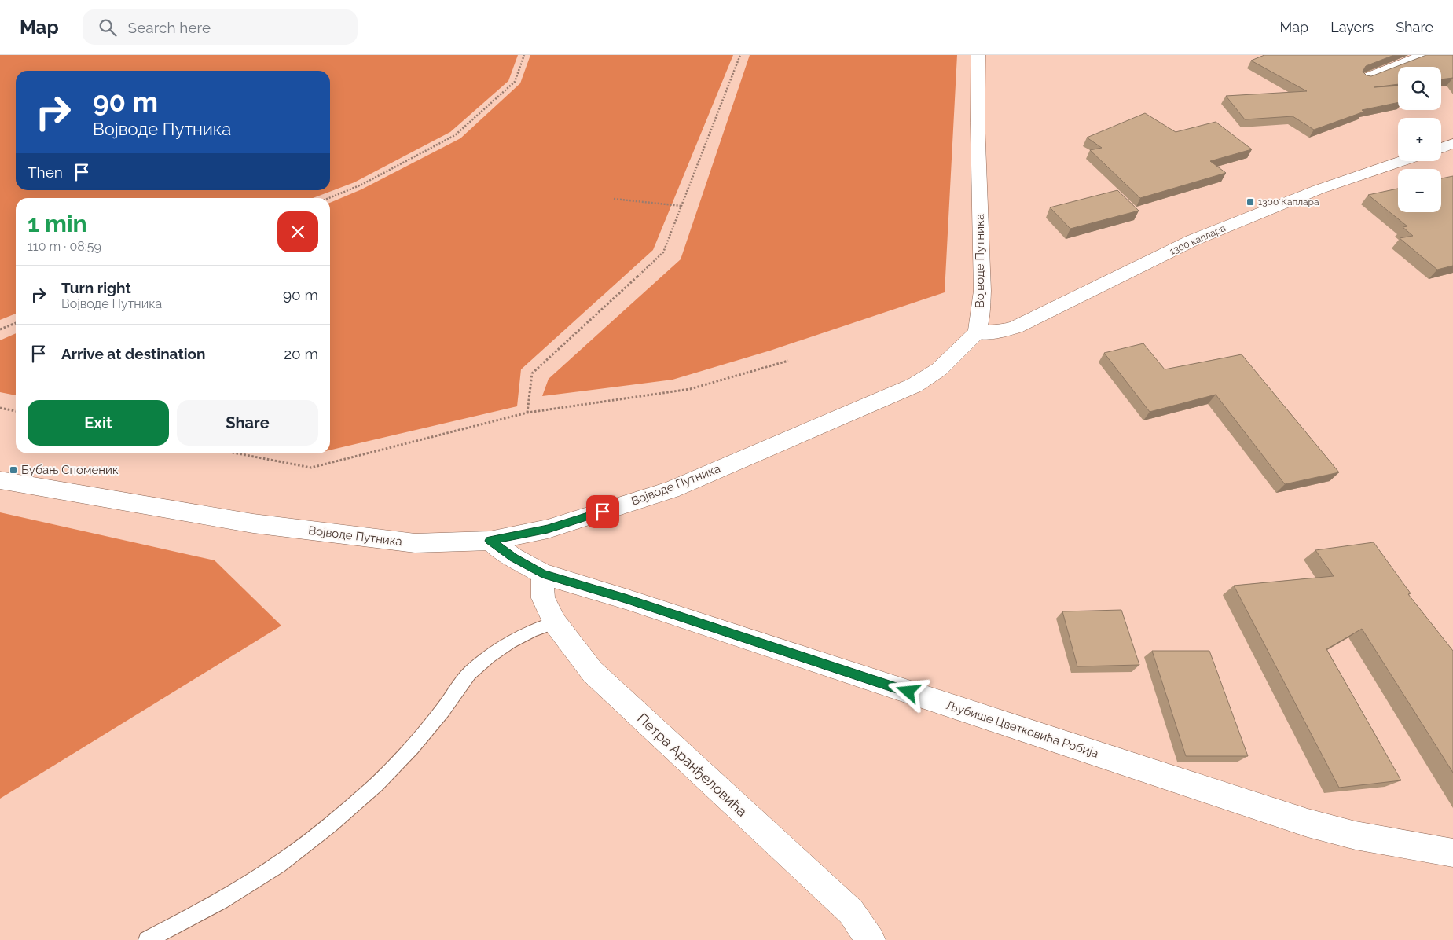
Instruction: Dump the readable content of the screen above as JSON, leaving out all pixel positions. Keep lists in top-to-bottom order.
{
  "streets": {
    "street": [
      "1300 каплара",
      "Војводе Путника",
      "Љубише Цветковића Робија",
      "Петра Аранђеловића"
    ]
  },
  "crossings": [
    ["1300 каплара", "Војводе Путника"],
    ["Војводе Путника", "Љубише Цветковића Робија"],
    ["Љубише Цветковића Робија", "Петра Аранђеловића"]
  ],
  "places": {
    "transit": ["1300 Каплара", "Бубањ Споменик"]
  },
  "page": {
    "header": "Map",
    "search": "Search here",
    "nav": ["Map", "Layers", "Share"],
    "map_buttons": ["+", "−"],
    "turn": ["90 m", "Војводе Путника"],
    "then": "Then",
    "heading": ["1 min", "110 m · 08:59"],
    "list": [
      {
        "name": "Turn right",
        "note": "Војводе Путника",
        "value": "90 m"
      },
      {
        "name": "Arrive at destination",
        "value": "20 m"
      }
    ],
    "buttons": ["Exit", "Share"]
  }
}
